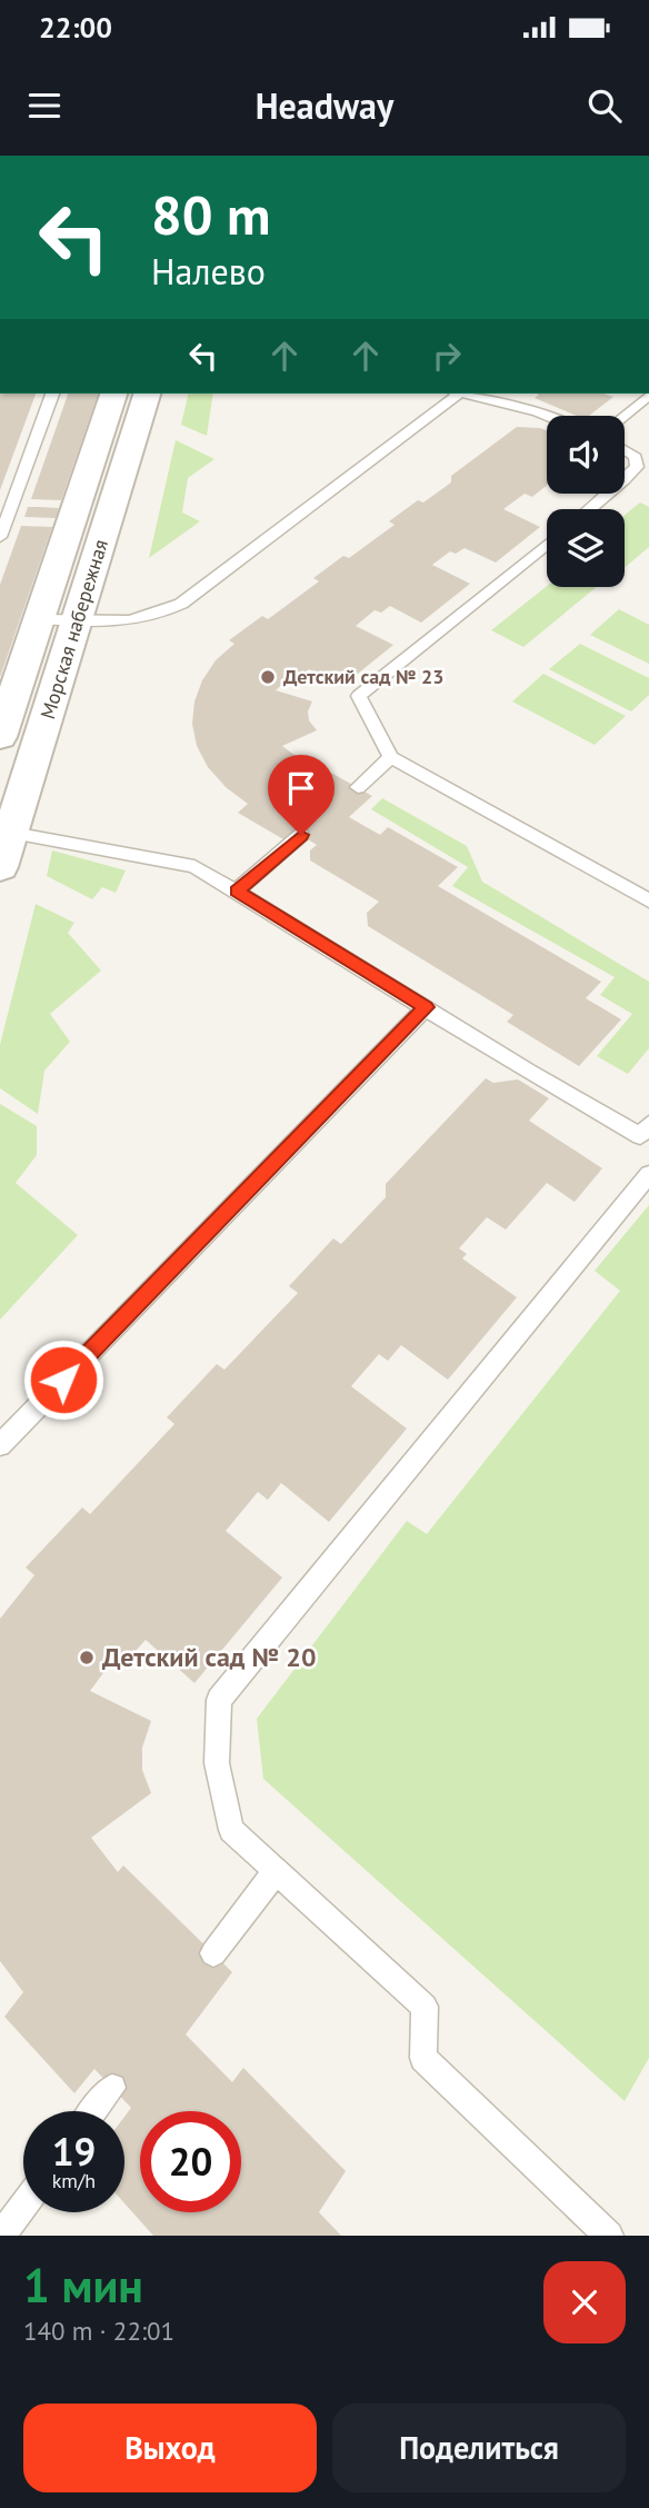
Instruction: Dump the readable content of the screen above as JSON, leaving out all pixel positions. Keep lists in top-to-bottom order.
{
  "streets": {
    "street": ["Морская набережная"]
  },
  "places": ["Детский сад № 23", "Детский сад № 20"],
  "page": {
    "status": "22:00",
    "header": "Headway",
    "turn": ["80 m", "Налево"],
    "speed": "19 km/h",
    "limit": "20",
    "heading": ["1 мин", "140 m · 22:01"],
    "buttons": ["Выход", "Поделиться"]
  }
}
